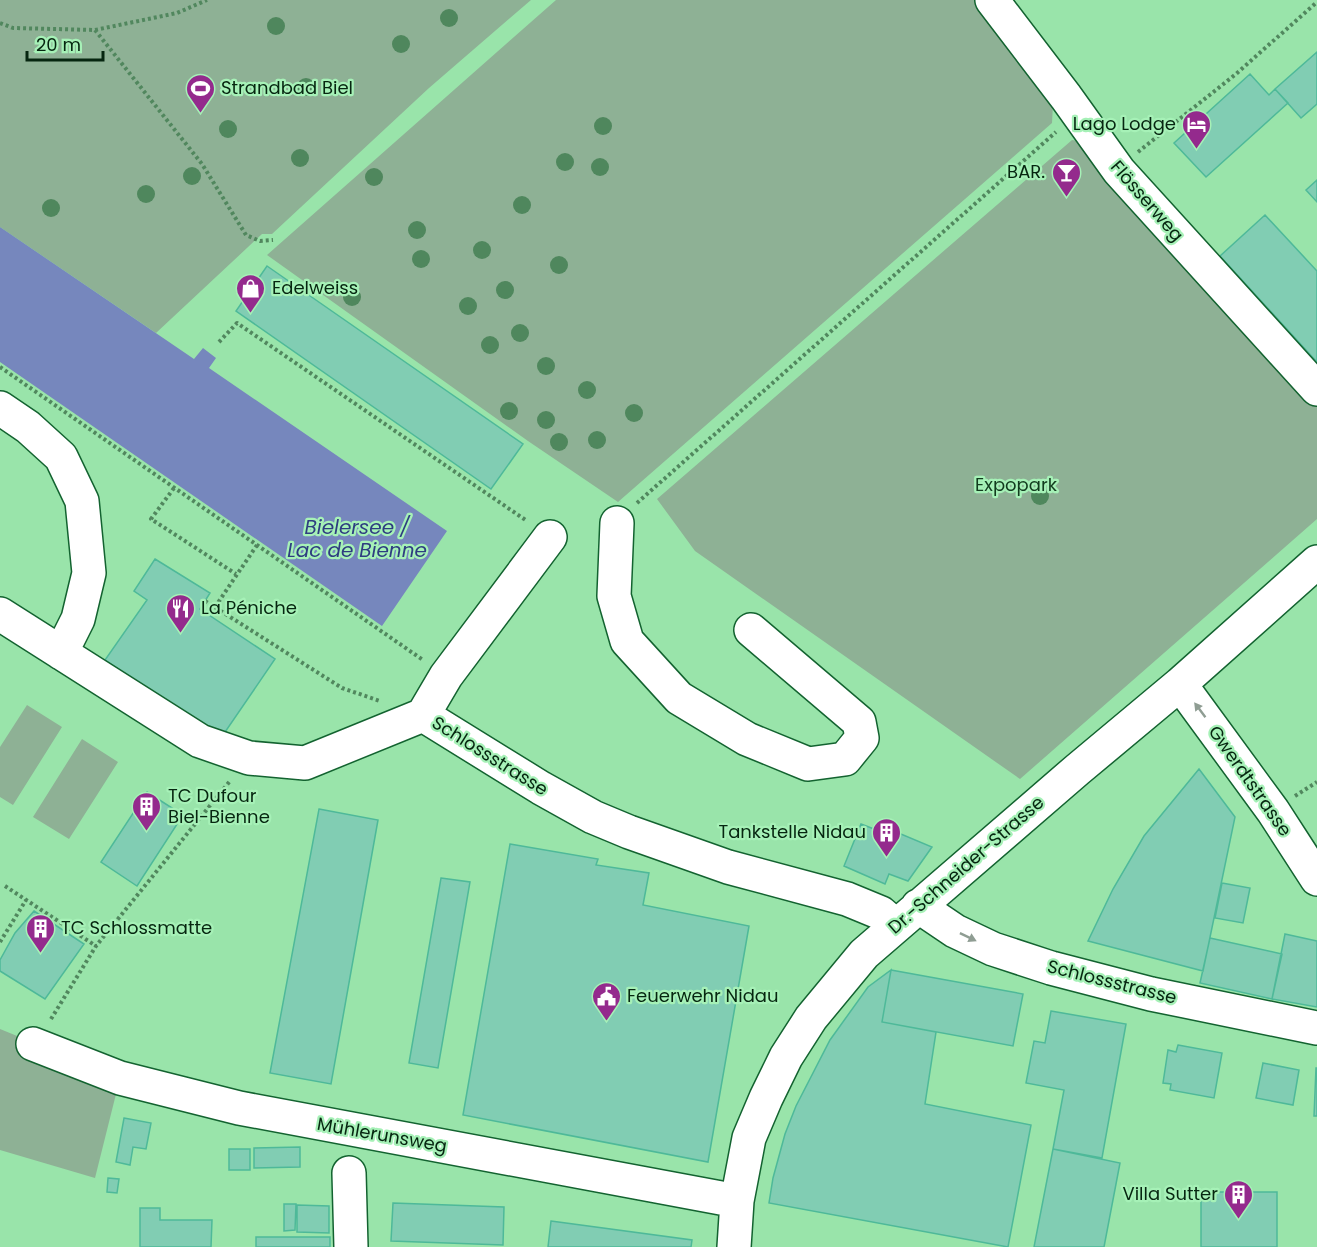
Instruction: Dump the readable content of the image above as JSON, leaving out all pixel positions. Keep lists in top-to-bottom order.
{
  "streets": {
    "street": [
      "Flösserweg",
      "Schlossstrasse",
      "Gwerdtstrasse",
      "Dr.-Schneider-Strasse",
      "Mühlerunsweg"
    ]
  },
  "crossings": [
    ["Schlossstrasse", "Dr.-Schneider-Strasse"],
    ["Gwerdtstrasse", "Dr.-Schneider-Strasse"],
    ["Dr.-Schneider-Strasse", "Mühlerunsweg"]
  ],
  "one_way": ["Gwerdtstrasse"],
  "water": ["Bielersee / Lac de Bienne"],
  "parks": ["Expopark"],
  "places": {
    "sports": ["Strandbad Biel"],
    "hotel": ["Lago Lodge"],
    "bar": ["BAR."],
    "shop": ["Edelweiss"],
    "restaurant": ["La Péniche"],
    "building": [
      "TC Dufour Biel-Bienne",
      "Tankstelle Nidau",
      "TC Schlossmatte",
      "Villa Sutter"
    ],
    "public building": ["Feuerwehr Nidau"]
  },
  "scale_bar": "20 m"
}
